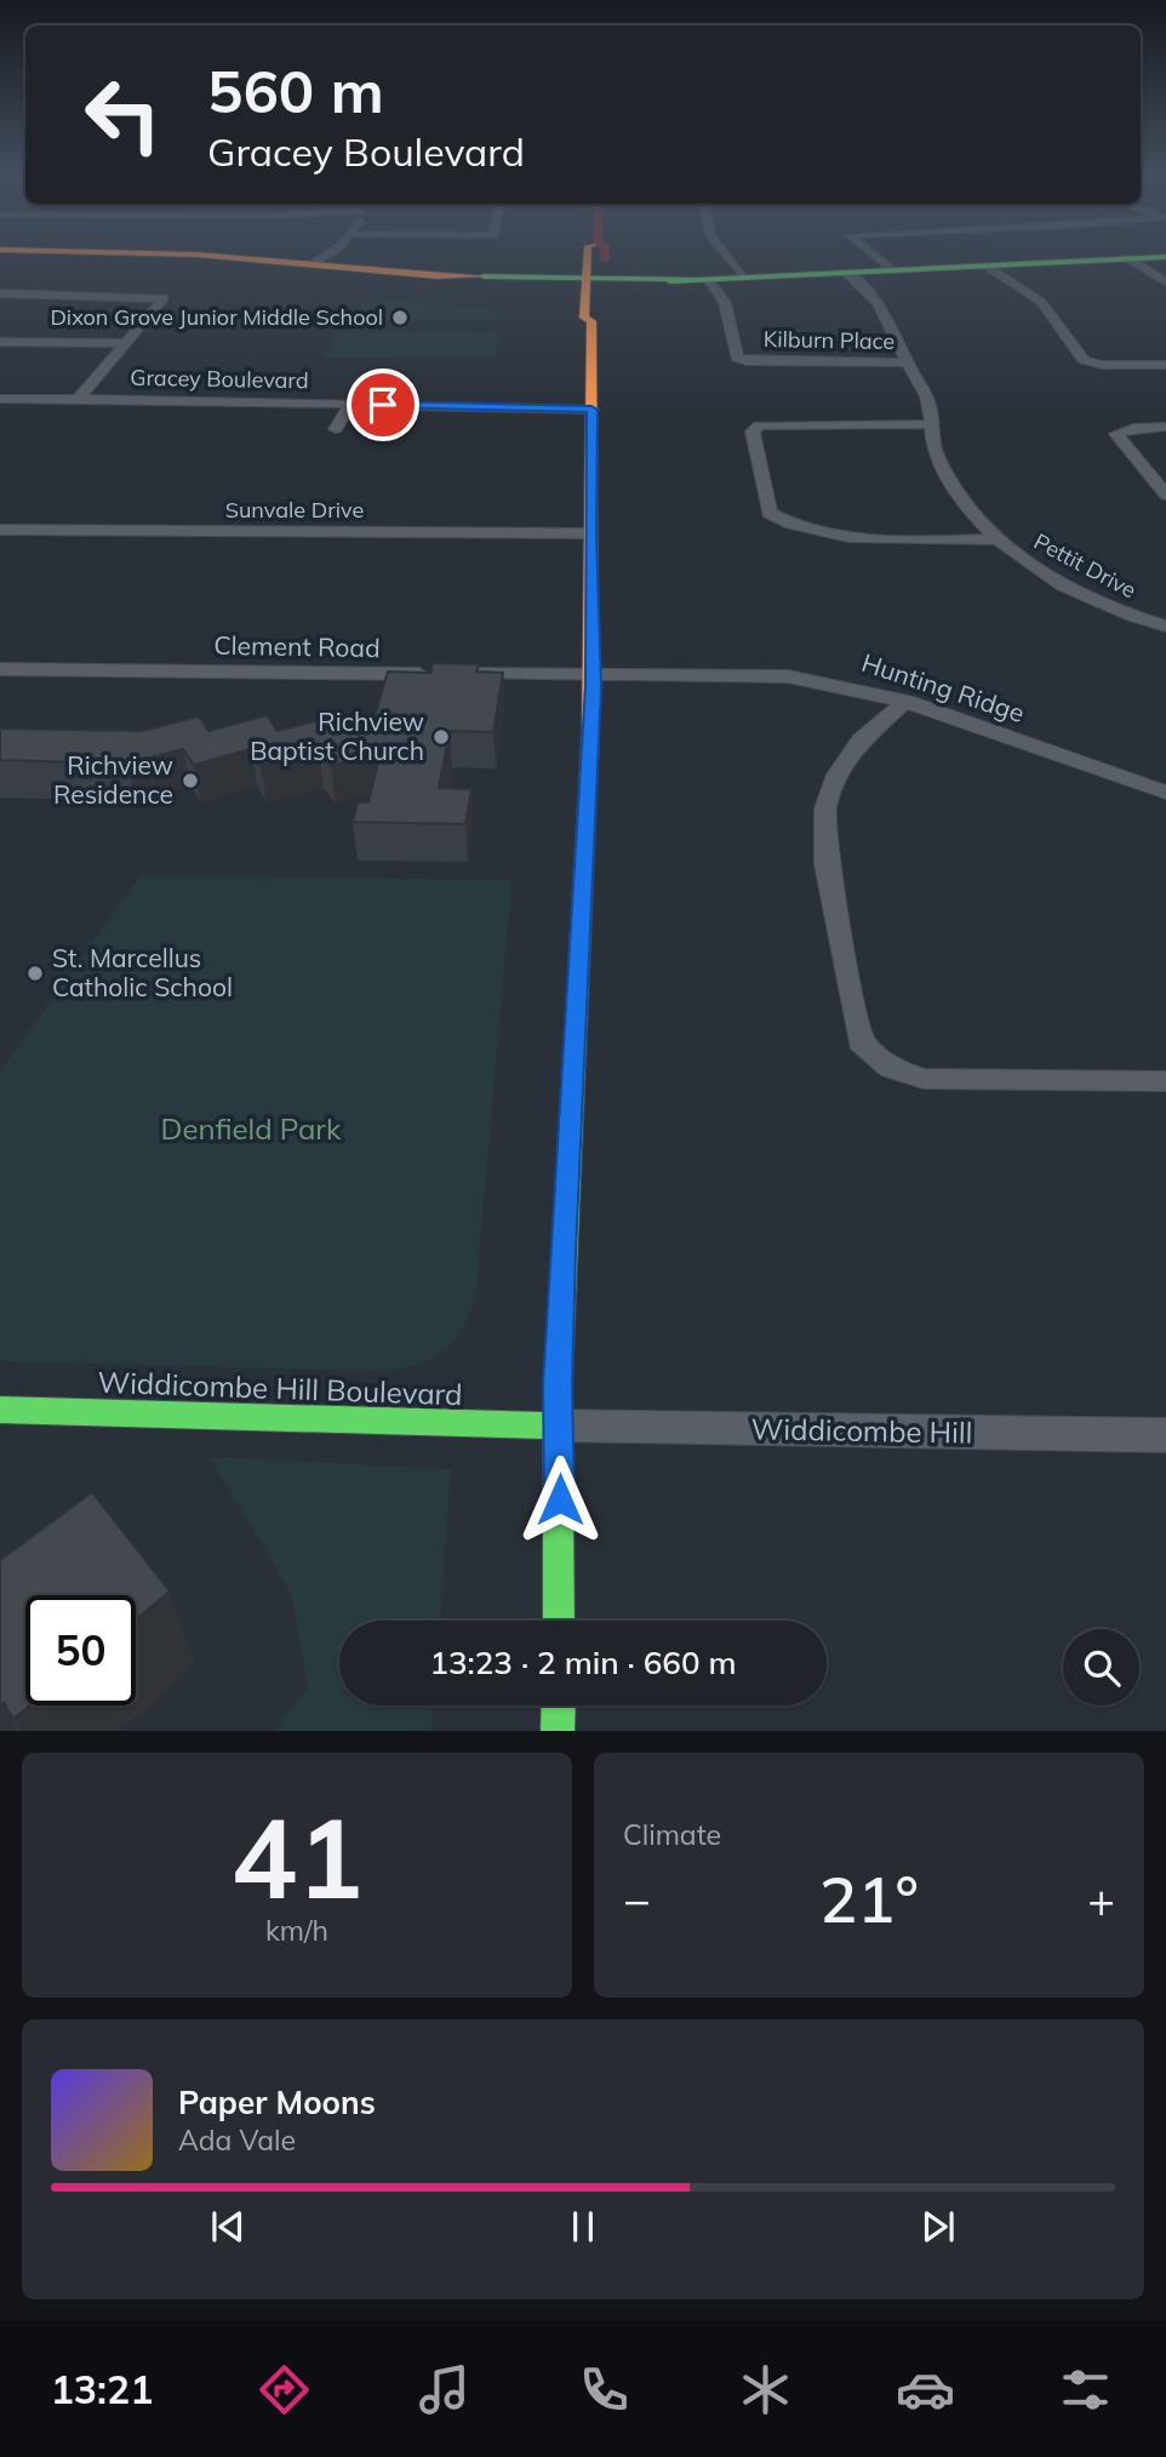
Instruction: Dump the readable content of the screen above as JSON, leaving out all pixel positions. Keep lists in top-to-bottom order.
{
  "streets": {
    "main road": ["Widdicombe Hill Boulevard"],
    "street": [
      "Kilburn Place",
      "Gracey Boulevard",
      "Sunvale Drive",
      "Pettit Drive",
      "Clement Road",
      "Hunting Ridge",
      "Widdicombe Hill"
    ]
  },
  "crossings": [
    ["Kilburn Place", "Pettit Drive"],
    ["Clement Road", "Hunting Ridge"],
    ["Widdicombe Hill Boulevard", "Widdicombe Hill"]
  ],
  "parks": ["Denfield Park"],
  "places": [
    "Dixon Grove Junior Middle School",
    "Richview Baptist Church",
    "Richview Residence",
    "St. Marcellus Catholic School"
  ],
  "page": {
    "turn": ["560 m", "Gracey Boulevard"],
    "limit": "50",
    "trip": "13:23 · 2 min · 660 m",
    "tile": [
      ["41", "km/h"],
      "Climate"
    ],
    "heat": ["−", "21°", "+"],
    "song": ["Paper Moons", "Ada Vale"],
    "tabs": "13:21"
  }
}
